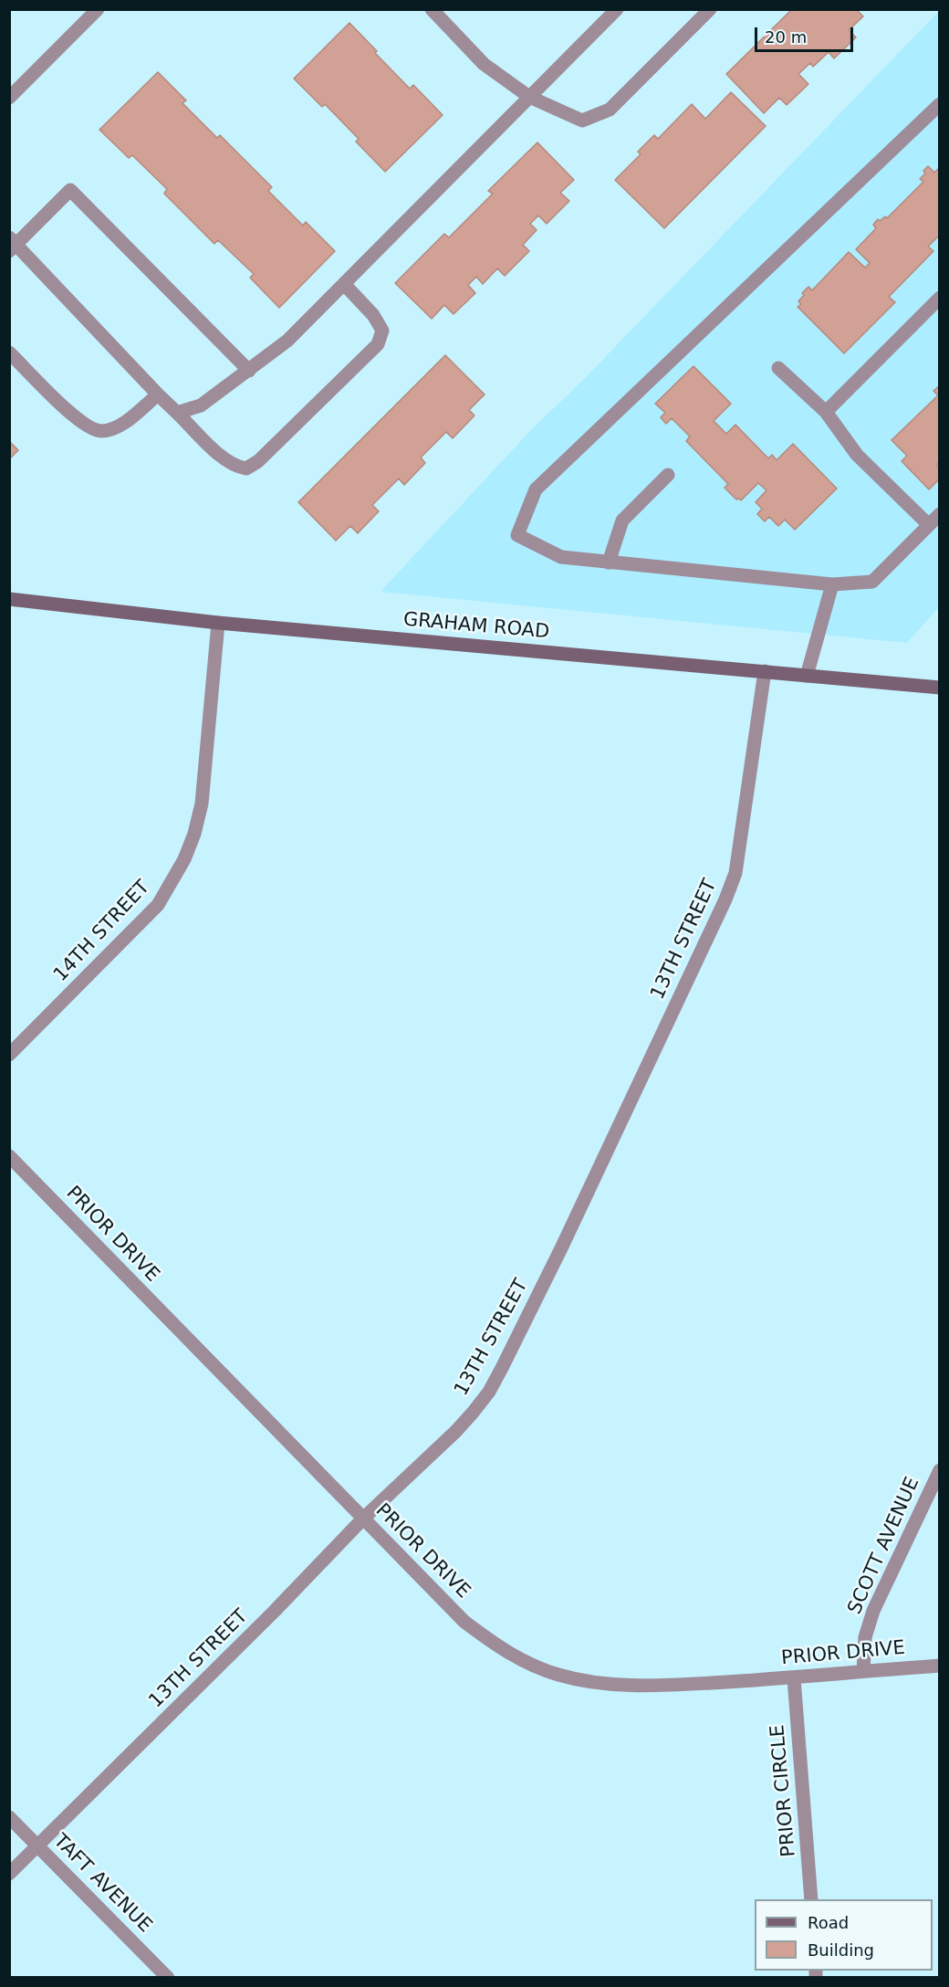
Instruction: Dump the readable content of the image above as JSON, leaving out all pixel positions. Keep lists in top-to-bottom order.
{
  "streets": {
    "main road": ["GRAHAM ROAD"],
    "street": [
      "14TH STREET",
      "13TH STREET",
      "PRIOR DRIVE",
      "SCOTT AVENUE",
      "PRIOR CIRCLE",
      "TAFT AVENUE"
    ]
  },
  "crossings": [
    ["GRAHAM ROAD", "14TH STREET"],
    ["GRAHAM ROAD", "13TH STREET"],
    ["13TH STREET", "PRIOR DRIVE"],
    ["13TH STREET", "TAFT AVENUE"],
    ["PRIOR DRIVE", "SCOTT AVENUE"],
    ["PRIOR DRIVE", "PRIOR CIRCLE"]
  ],
  "legend": ["Road", "Building"],
  "scale_bar": "20 m"
}
